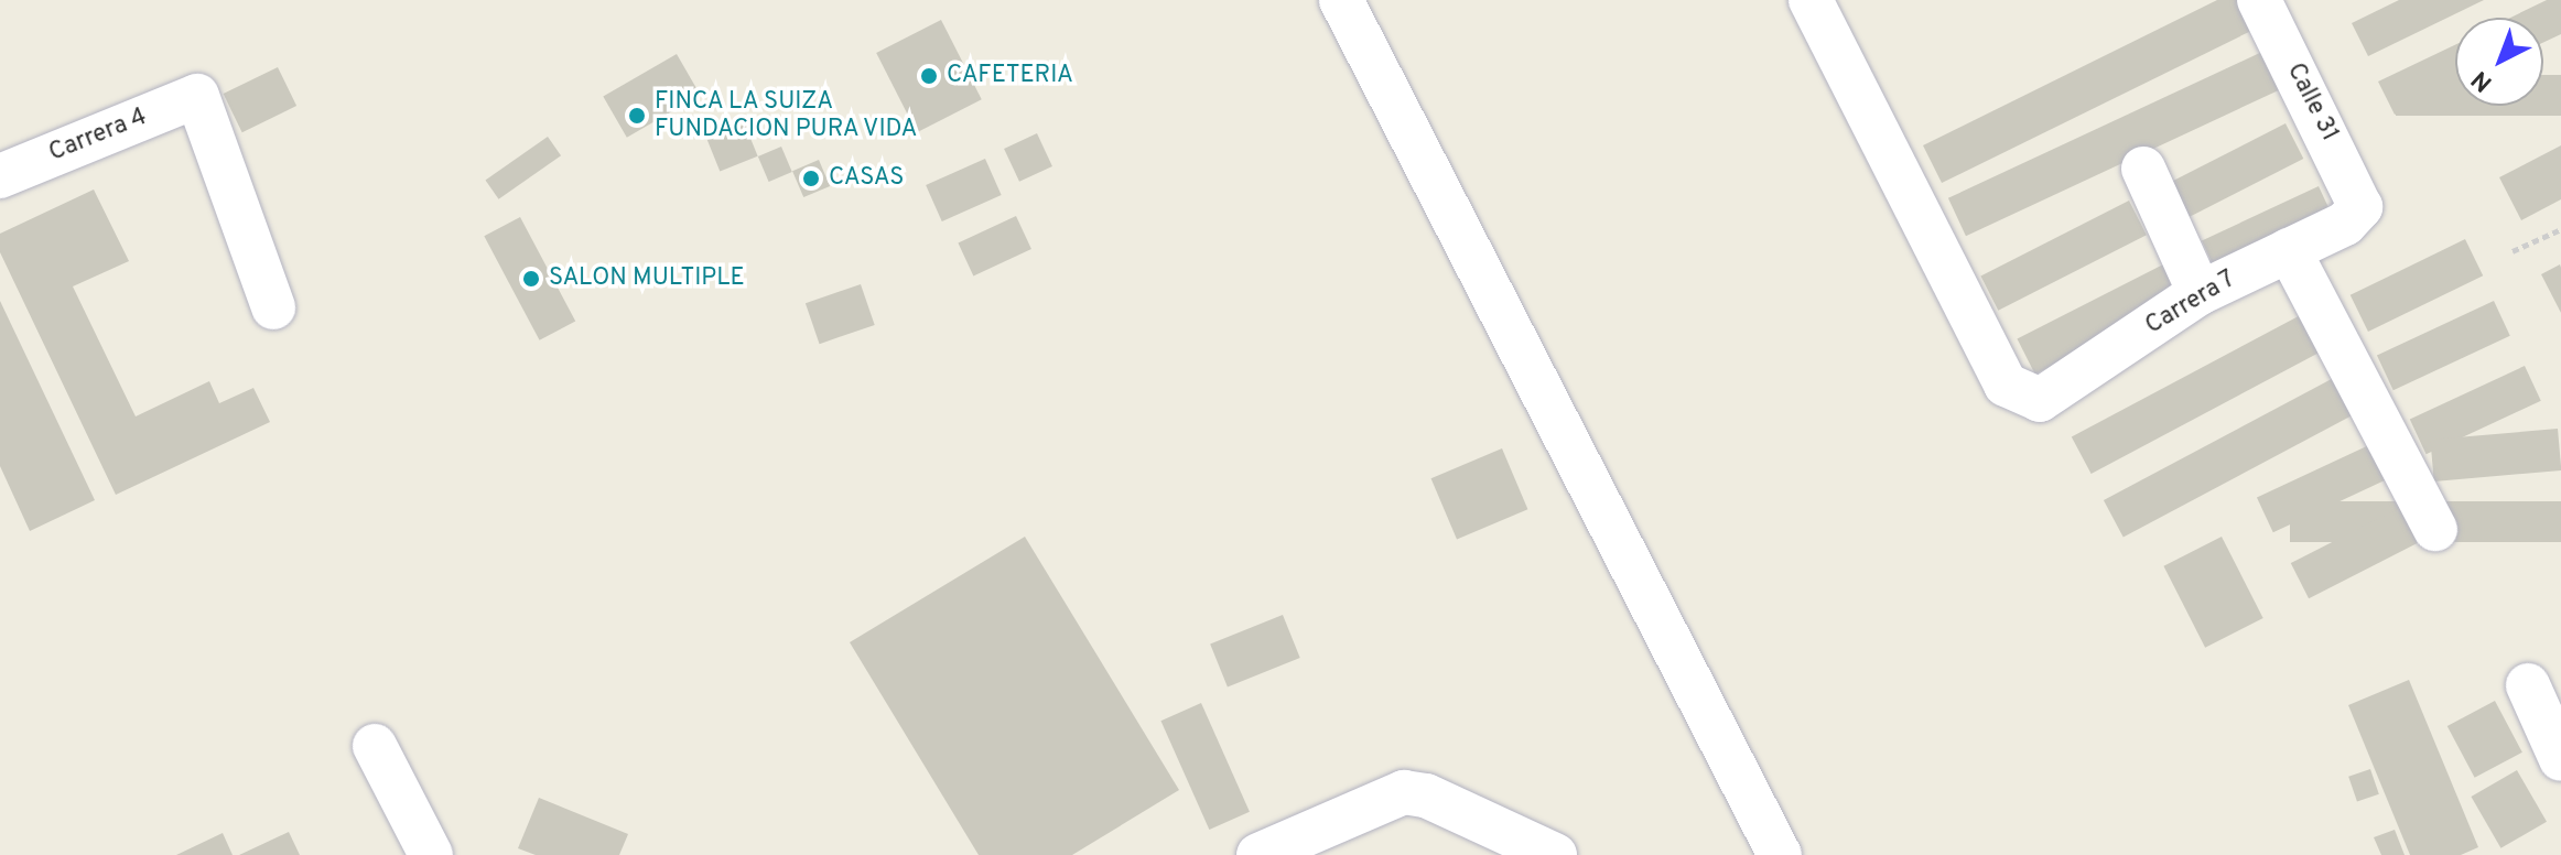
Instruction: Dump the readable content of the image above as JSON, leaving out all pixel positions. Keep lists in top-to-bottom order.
{
  "streets": {
    "street": ["Calle 31", "Carrera 4", "Carrera 7"]
  },
  "crossings": [
    ["Calle 31", "Carrera 7"]
  ],
  "places": [
    "CAFETERIA",
    "FINCA LA SUIZA FUNDACION PURA VIDA",
    "CASAS",
    "SALON MULTIPLE"
  ],
  "north": "bottom left"
}
